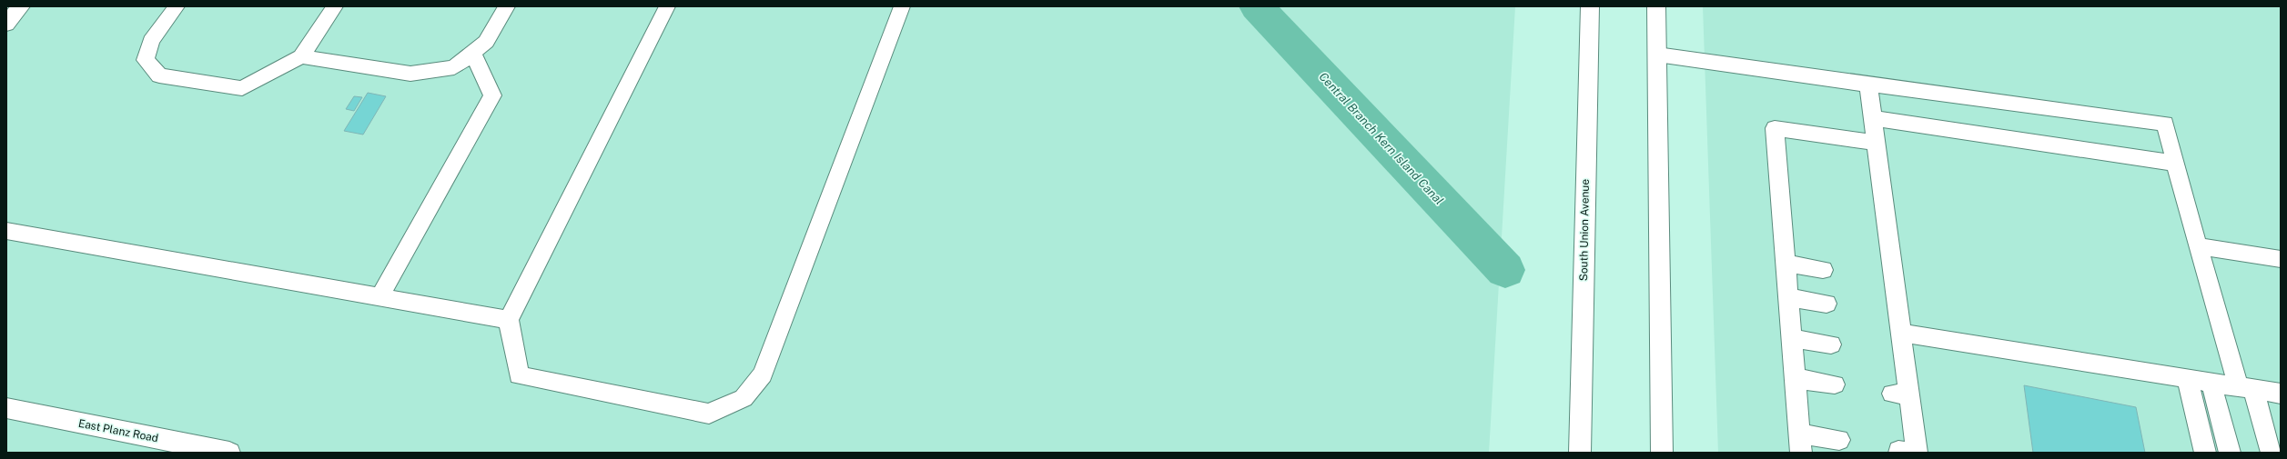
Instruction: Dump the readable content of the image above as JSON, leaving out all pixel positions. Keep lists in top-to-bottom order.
{
  "streets": {
    "main road": ["South Union Avenue", "East Planz Road"]
  },
  "water": ["Central Branch Kern Island Canal"]
}
